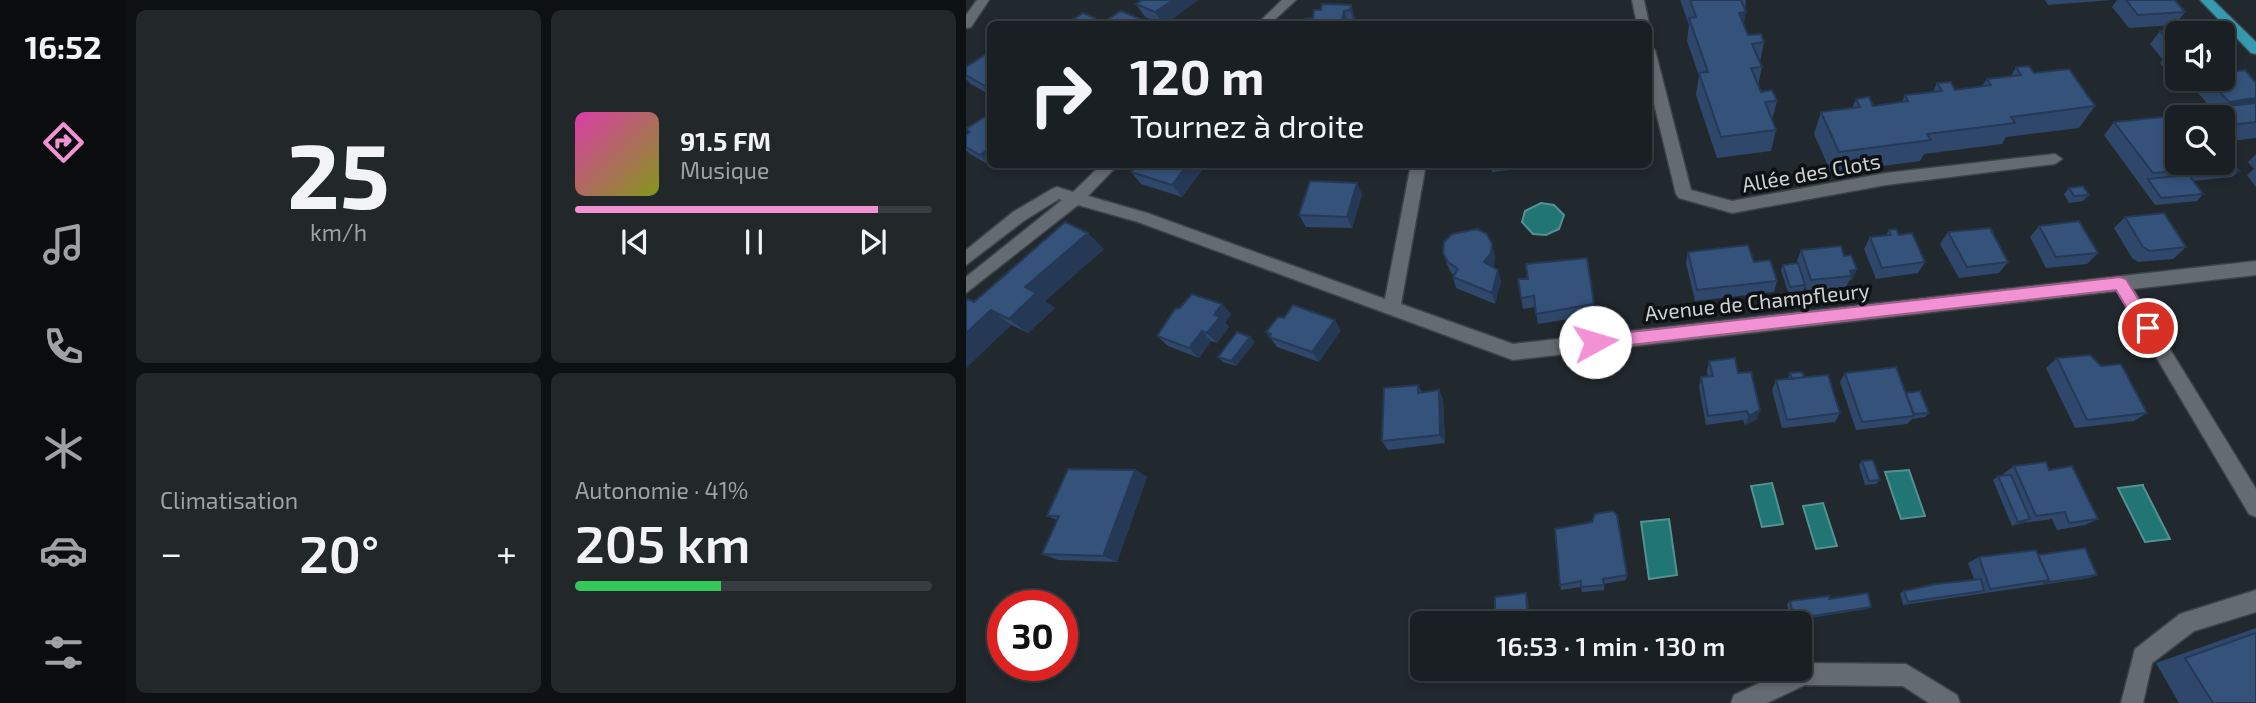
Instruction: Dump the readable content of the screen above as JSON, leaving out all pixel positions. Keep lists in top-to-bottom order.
{
  "streets": {
    "street": ["Allée des Clots", "Avenue de Champfleury"]
  },
  "page": {
    "tabs": "16:52",
    "tile": [
      ["25", "km/h"],
      "Climatisation",
      ["Autonomie · 41%", "205 km"]
    ],
    "turn": ["120 m", "Tournez à droite"],
    "song": ["91.5 FM", "Musique"],
    "heat": ["−", "20°", "+"],
    "limit": "30",
    "trip": "16:53 · 1 min · 130 m"
  }
}
